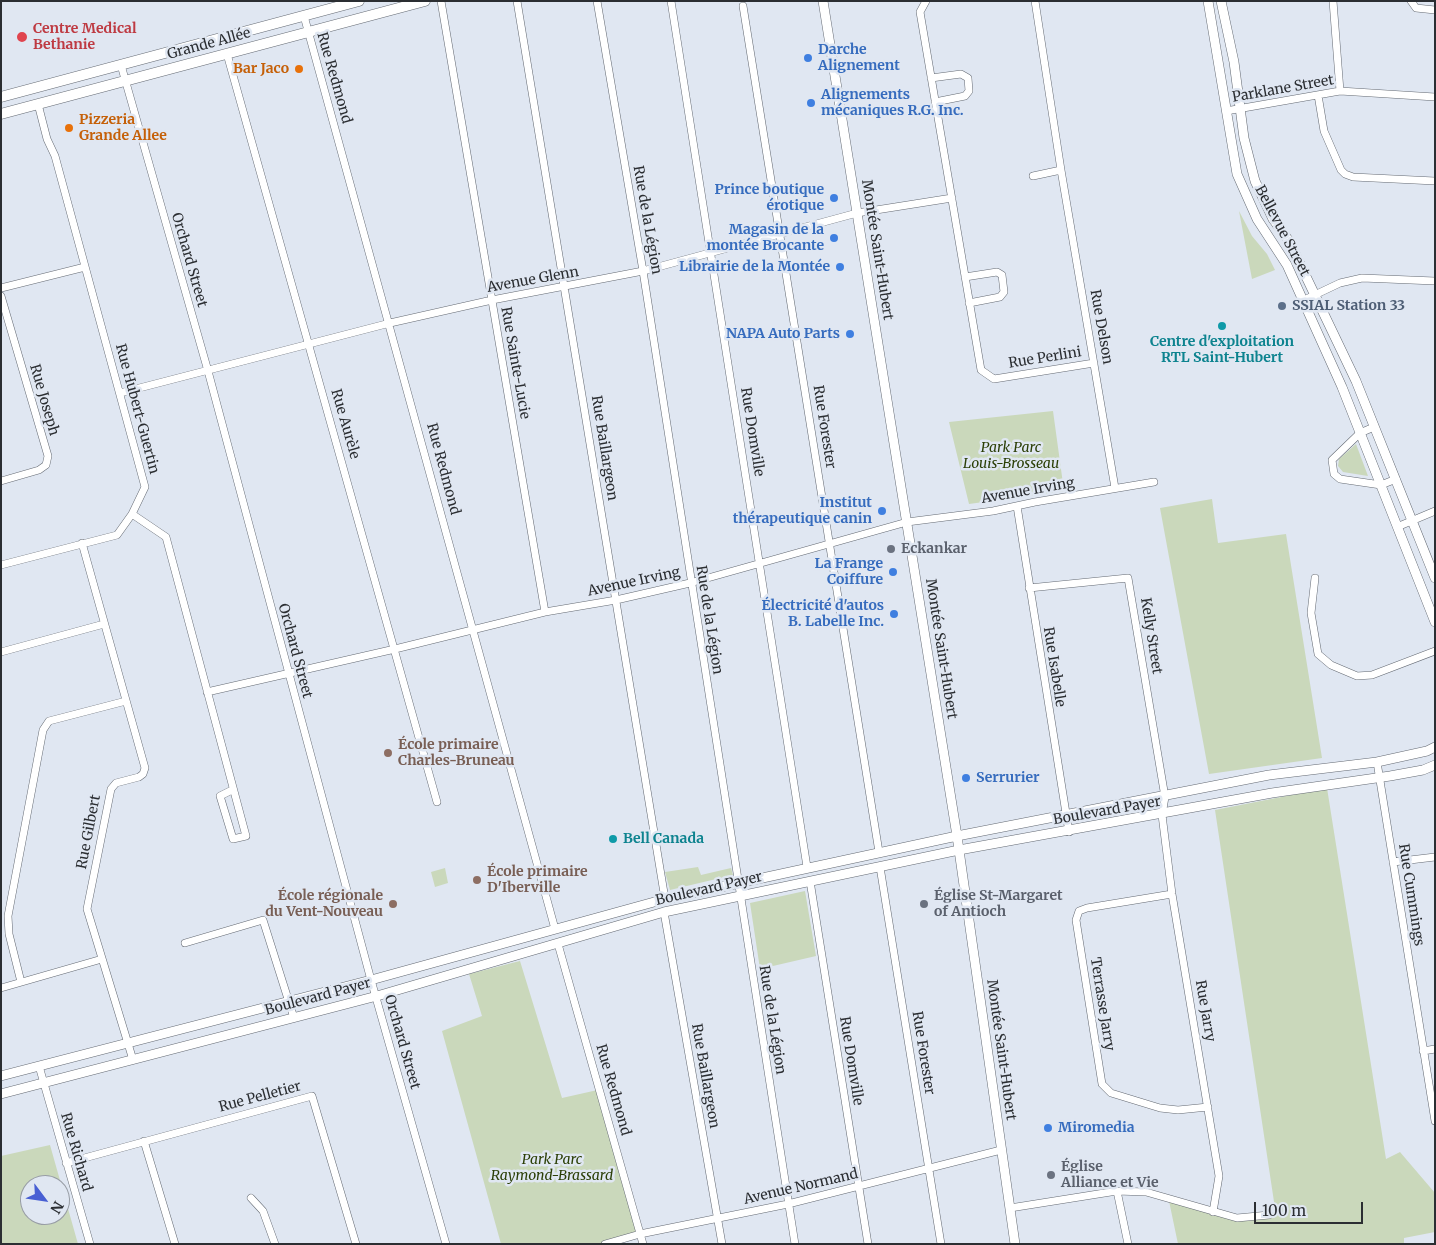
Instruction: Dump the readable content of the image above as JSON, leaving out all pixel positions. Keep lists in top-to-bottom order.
{
  "streets": {
    "main road": ["Grande Allée"],
    "street": [
      "Rue Redmond",
      "Parklane Street",
      "Rue de la Légion",
      "Bellevue Street",
      "Montée Saint-Hubert",
      "Orchard Street",
      "Avenue Glenn",
      "Rue Delson",
      "Rue Perlini",
      "Rue Sainte-Lucie",
      "Rue Joseph",
      "Rue Hubert-Guertin",
      "Rue Aurèle",
      "Rue Forester",
      "Rue Domville",
      "Rue Baillargeon",
      "Avenue Irving",
      "Kelly Street",
      "Rue Isabelle",
      "Boulevard Payer",
      "Rue Gilbert",
      "Rue Cummings",
      "Terrasse Jarry",
      "Rue Jarry",
      "Rue Pelletier",
      "Rue Richard",
      "Avenue Normand"
    ]
  },
  "crossings": [
    ["Grande Allée", "Rue Redmond"],
    ["Grande Allée", "Orchard Street"],
    ["Grande Allée", "Rue Hubert-Guertin"],
    ["Grande Allée", "Rue Aurèle"],
    ["Rue Redmond", "Avenue Glenn"],
    ["Rue Redmond", "Avenue Irving"],
    ["Rue Redmond", "Boulevard Payer"],
    ["Rue Redmond", "Avenue Normand"],
    ["Parklane Street", "Bellevue Street"],
    ["Rue de la Légion", "Avenue Glenn"],
    ["Rue de la Légion", "Avenue Irving"],
    ["Rue de la Légion", "Boulevard Payer"],
    ["Rue de la Légion", "Avenue Normand"],
    ["Montée Saint-Hubert", "Avenue Glenn"],
    ["Montée Saint-Hubert", "Avenue Irving"],
    ["Montée Saint-Hubert", "Boulevard Payer"],
    ["Montée Saint-Hubert", "Avenue Normand"],
    ["Orchard Street", "Avenue Glenn"],
    ["Orchard Street", "Avenue Irving"],
    ["Orchard Street", "Boulevard Payer"],
    ["Avenue Glenn", "Rue Perlini"],
    ["Avenue Glenn", "Rue Sainte-Lucie"],
    ["Avenue Glenn", "Rue Hubert-Guertin"],
    ["Avenue Glenn", "Rue Aurèle"],
    ["Avenue Glenn", "Rue Forester"],
    ["Avenue Glenn", "Rue Domville"],
    ["Avenue Glenn", "Rue Baillargeon"],
    ["Rue Delson", "Rue Perlini"],
    ["Rue Delson", "Avenue Irving"],
    ["Rue Sainte-Lucie", "Avenue Irving"],
    ["Rue Hubert-Guertin", "Rue Gilbert"],
    ["Rue Aurèle", "Avenue Irving"],
    ["Rue Forester", "Avenue Irving"],
    ["Rue Forester", "Boulevard Payer"],
    ["Rue Forester", "Avenue Normand"],
    ["Rue Domville", "Avenue Irving"],
    ["Rue Domville", "Boulevard Payer"],
    ["Rue Domville", "Avenue Normand"],
    ["Rue Baillargeon", "Avenue Irving"],
    ["Rue Baillargeon", "Boulevard Payer"],
    ["Rue Baillargeon", "Avenue Normand"],
    ["Avenue Irving", "Rue Isabelle"],
    ["Kelly Street", "Rue Isabelle"],
    ["Kelly Street", "Boulevard Payer"],
    ["Kelly Street", "Rue Jarry"],
    ["Rue Isabelle", "Boulevard Payer"],
    ["Boulevard Payer", "Rue Gilbert"],
    ["Boulevard Payer", "Rue Cummings"],
    ["Boulevard Payer", "Rue Jarry"],
    ["Boulevard Payer", "Rue Richard"],
    ["Terrasse Jarry", "Rue Jarry"],
    ["Rue Pelletier", "Rue Richard"]
  ],
  "parks": ["Park Parc Louis-Brosseau", "Park Parc Raymond-Brassard"],
  "places": [
    "Centre Medical Bethanie",
    "Darche Alignement",
    "Bar Jaco",
    "Alignements mécaniques R.G. Inc.",
    "Pizzeria Grande Allee",
    "Prince boutique érotique",
    "Magasin de la montée Brocante",
    "Librairie de la Montée",
    "SSIAL Station 33",
    "Centre d'exploitation RTL Saint-Hubert",
    "NAPA Auto Parts",
    "Institut thérapeutique canin",
    "Eckankar",
    "La Frange Coiffure",
    "Électricité d'autos B. Labelle Inc.",
    "École primaire Charles-Bruneau",
    "Serrurier",
    "Bell Canada",
    "École primaire D'Iberville",
    "École régionale du Vent-Nouveau",
    "Église St-Margaret of Antioch",
    "Miromedia",
    "Église Alliance et Vie"
  ],
  "scale_bar": "100 m",
  "north": "bottom right"
}
